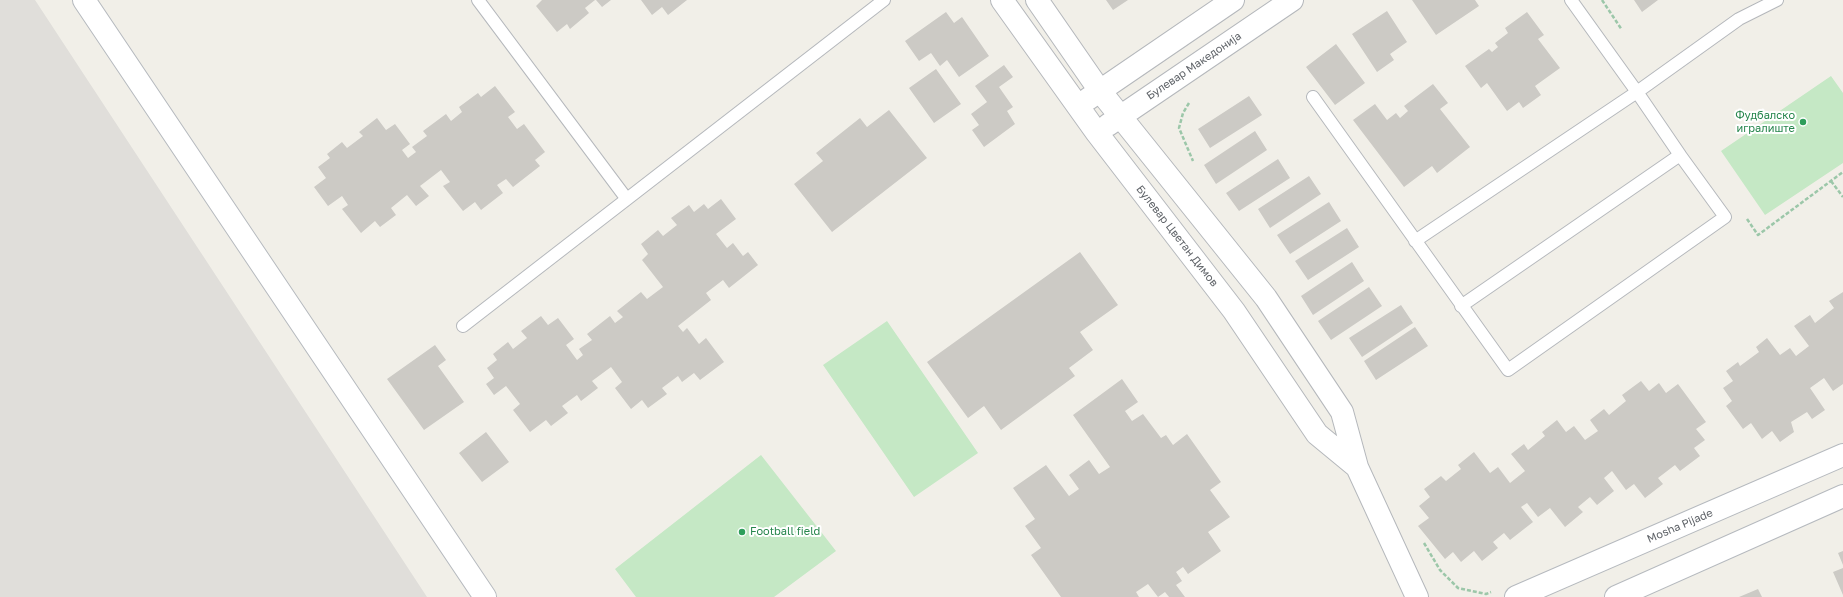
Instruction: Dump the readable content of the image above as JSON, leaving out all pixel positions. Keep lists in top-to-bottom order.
{
  "streets": {
    "street": ["Булевар Македонија", "Булевар Цветан Димов", "Mosha Pijade"]
  },
  "crossings": [
    ["Булевар Македонија", "Булевар Цветан Димов"]
  ],
  "places": ["Фудбалско игралиште", "Football field"]
}
